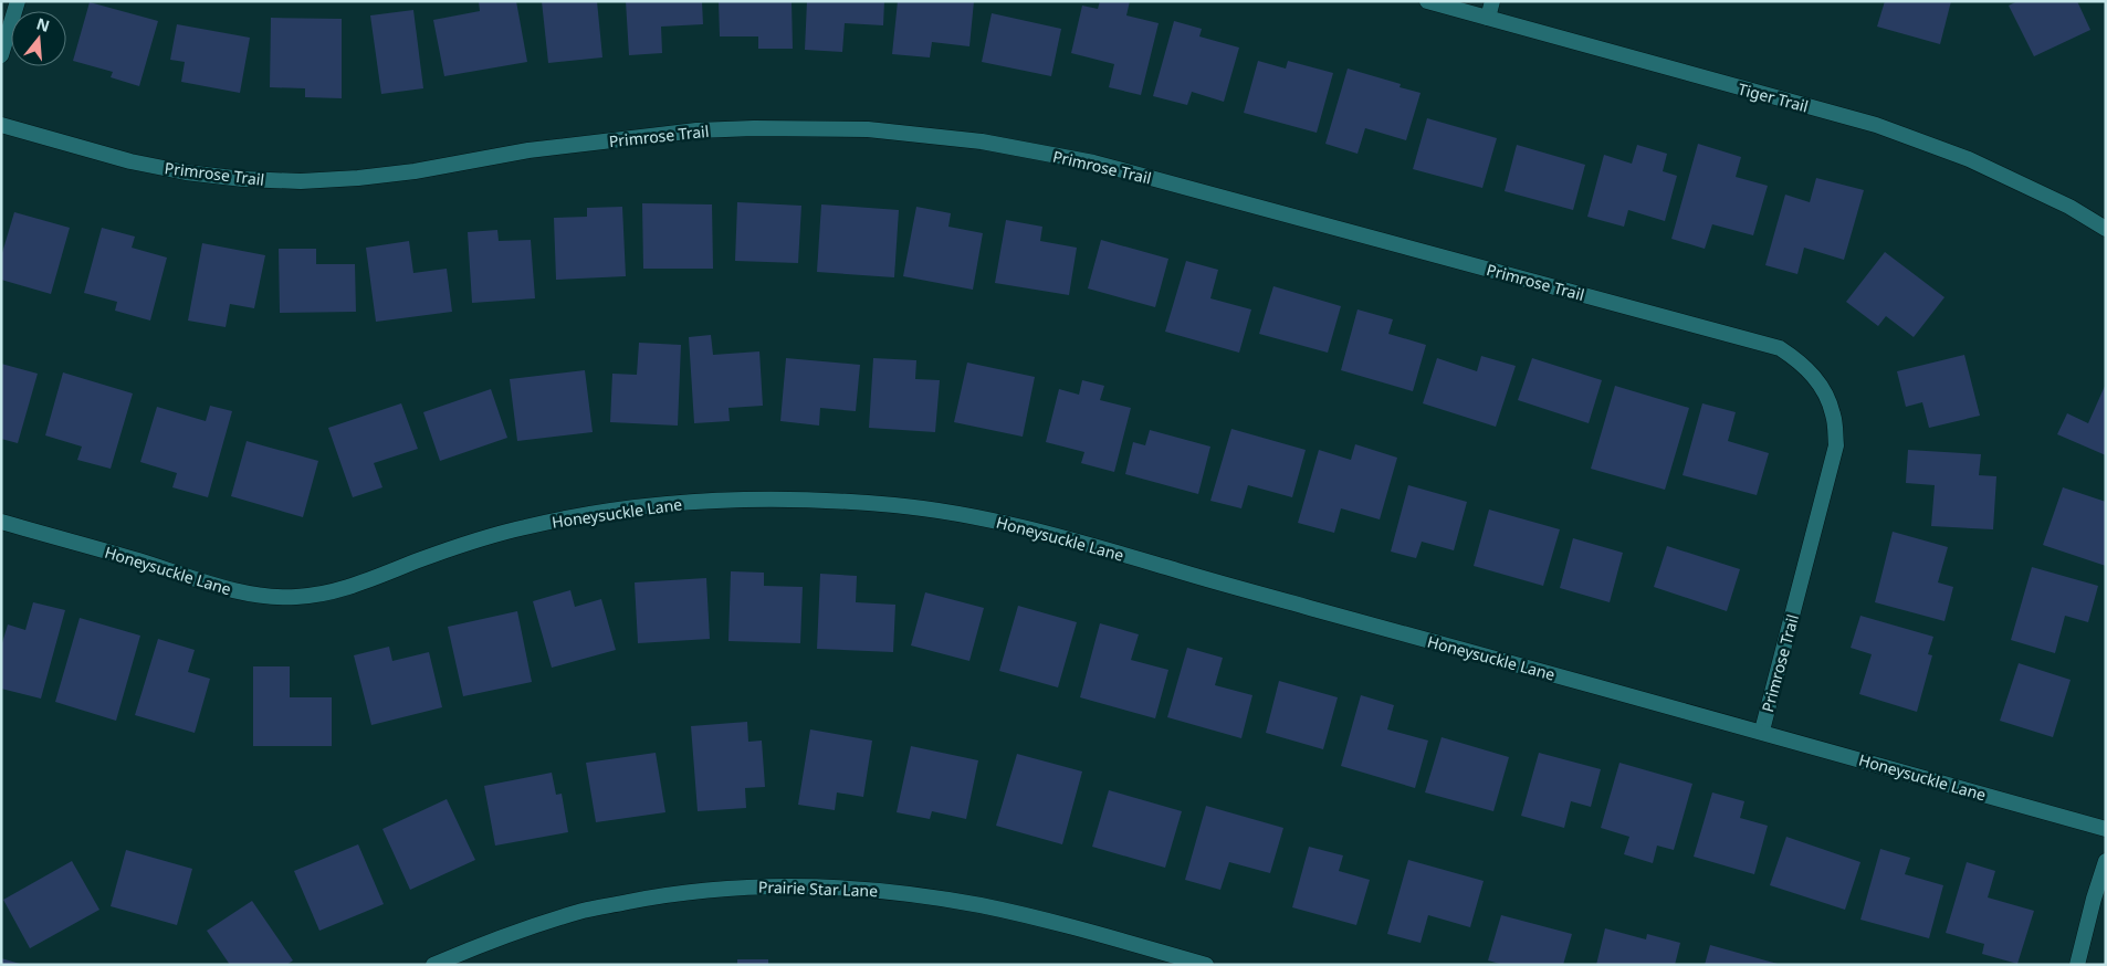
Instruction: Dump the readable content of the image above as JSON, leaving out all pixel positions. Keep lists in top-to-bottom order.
{
  "streets": {
    "street": [
      "Tiger Trail",
      "Primrose Trail",
      "Honeysuckle Lane",
      "Prairie Star Lane"
    ]
  },
  "crossings": [
    ["Primrose Trail", "Honeysuckle Lane"]
  ],
  "north": "top"
}
